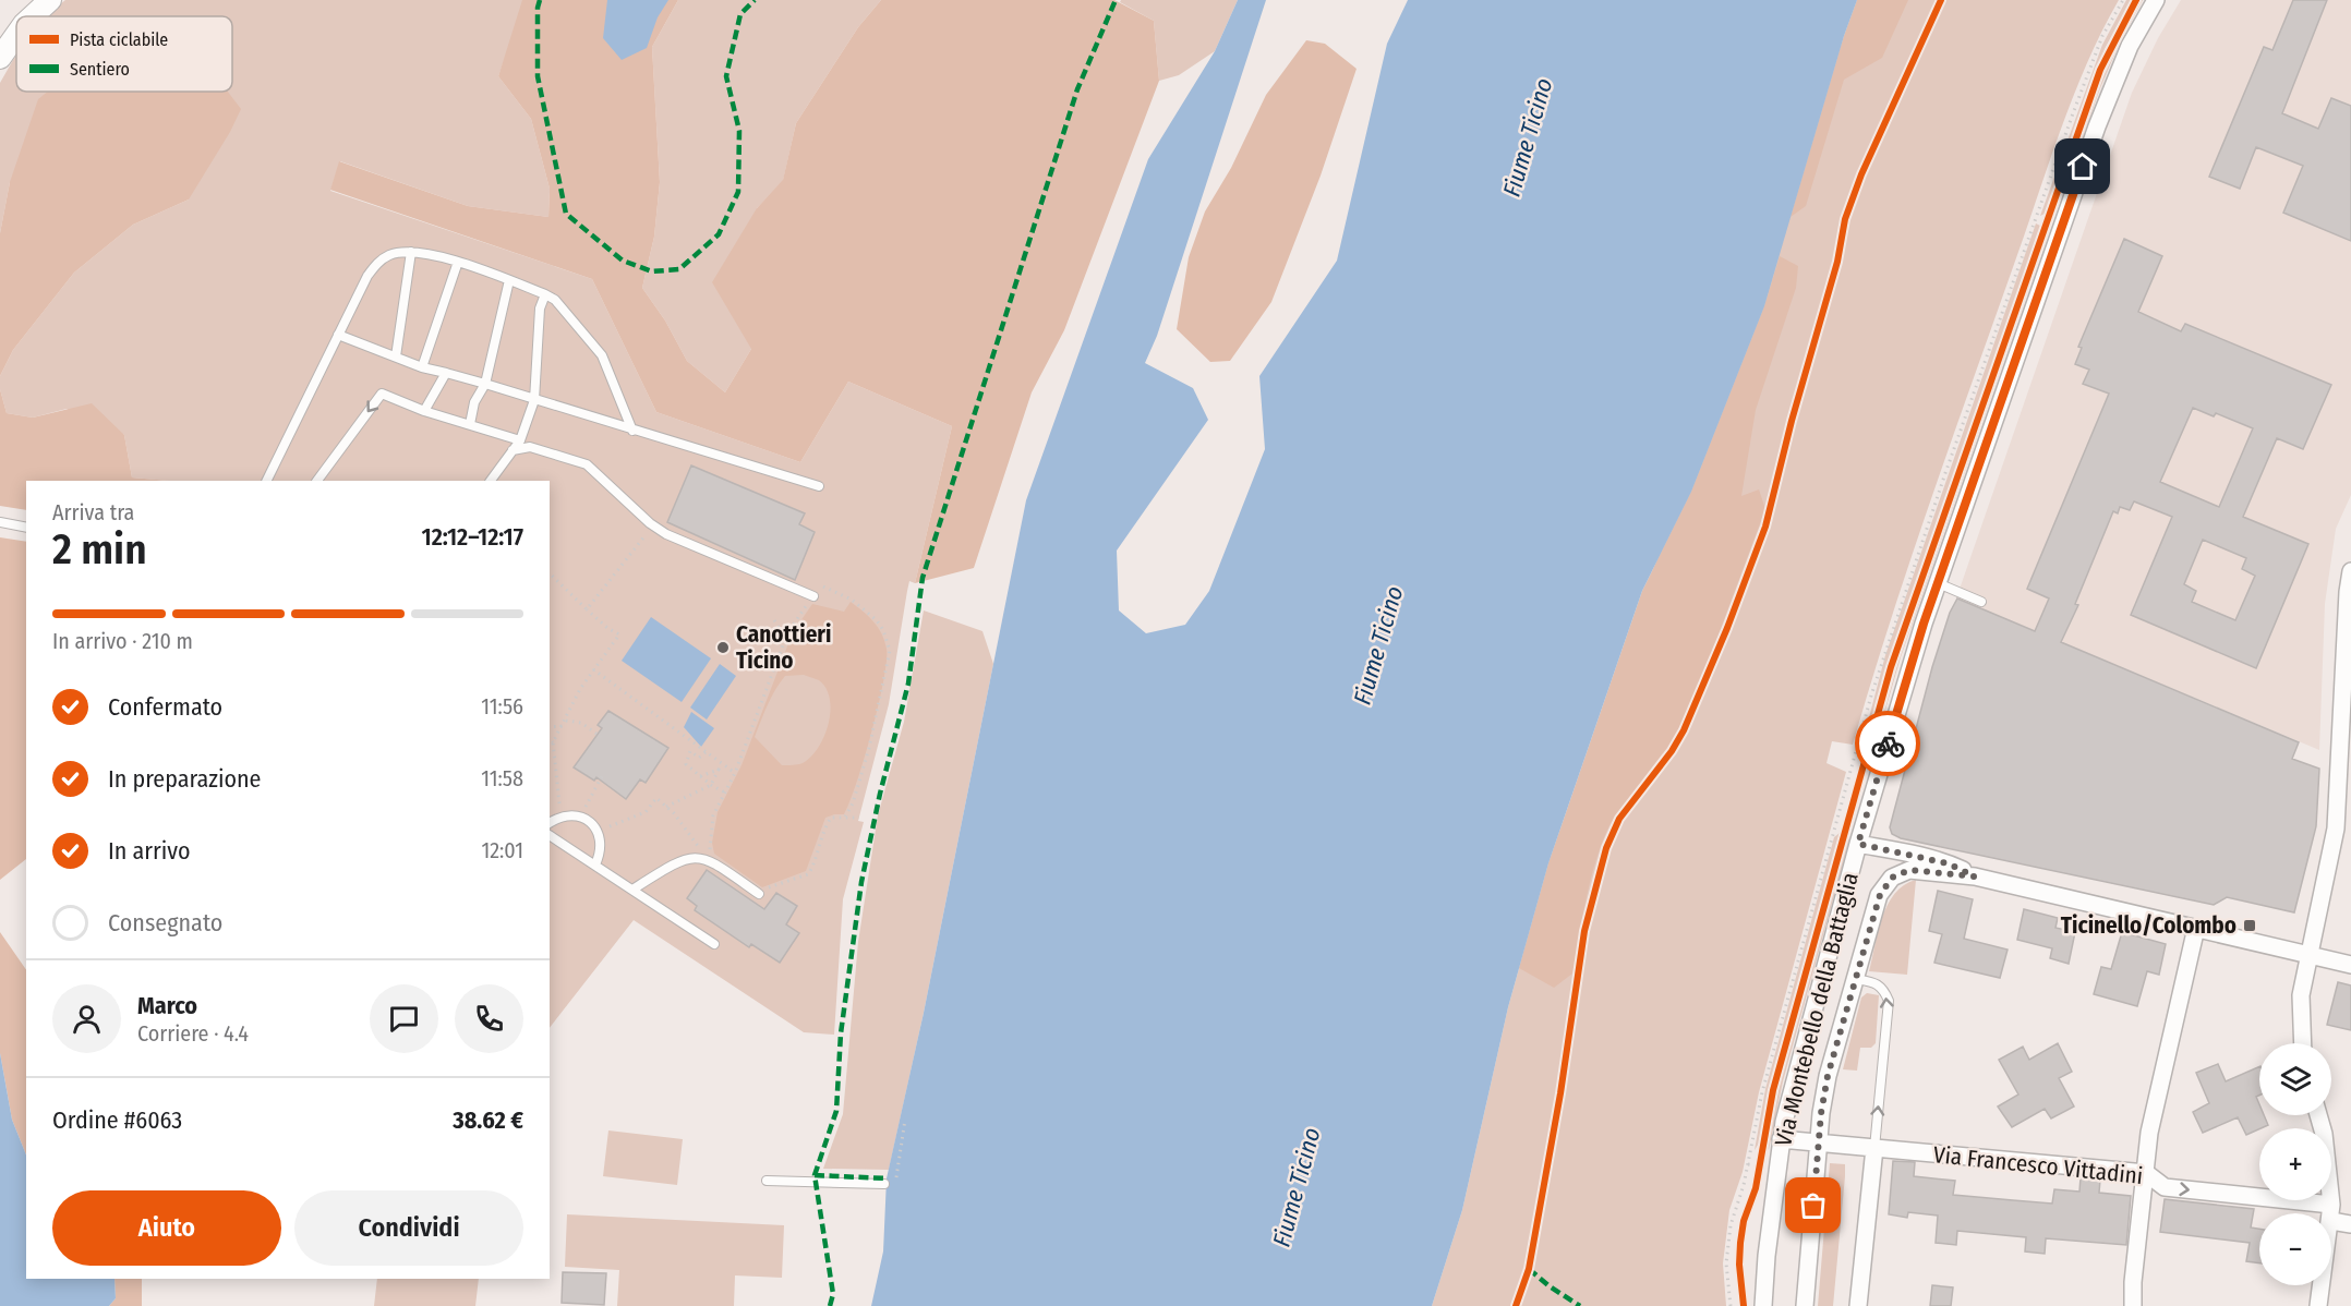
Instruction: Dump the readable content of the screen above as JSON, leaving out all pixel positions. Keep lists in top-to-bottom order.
{
  "streets": {
    "street": ["Via Montebello della Battaglia", "Via Francesco Vittadini"]
  },
  "crossings": [
    ["Via Montebello della Battaglia", "Via Francesco Vittadini"]
  ],
  "water": ["Fiume Ticino"],
  "places": {
    "other": ["Canottieri Ticino"],
    "transit": ["Ticinello/Colombo"]
  },
  "legend": ["Pista ciclabile", "Sentiero"],
  "page": {
    "heading": ["2 min", "Arriva tra", "12:12–12:17"],
    "panel": [
      "Marco",
      "Corriere · 4.4",
      "Ordine #6063",
      "38.62 €"
    ],
    "bar": "In arrivo · 210 m",
    "list": [
      ["Confermato", "11:56"],
      ["In preparazione", "11:58"],
      ["In arrivo", "12:01"],
      "Consegnato"
    ],
    "map_buttons": ["+", "−"],
    "buttons": ["Aiuto", "Condividi"]
  }
}
